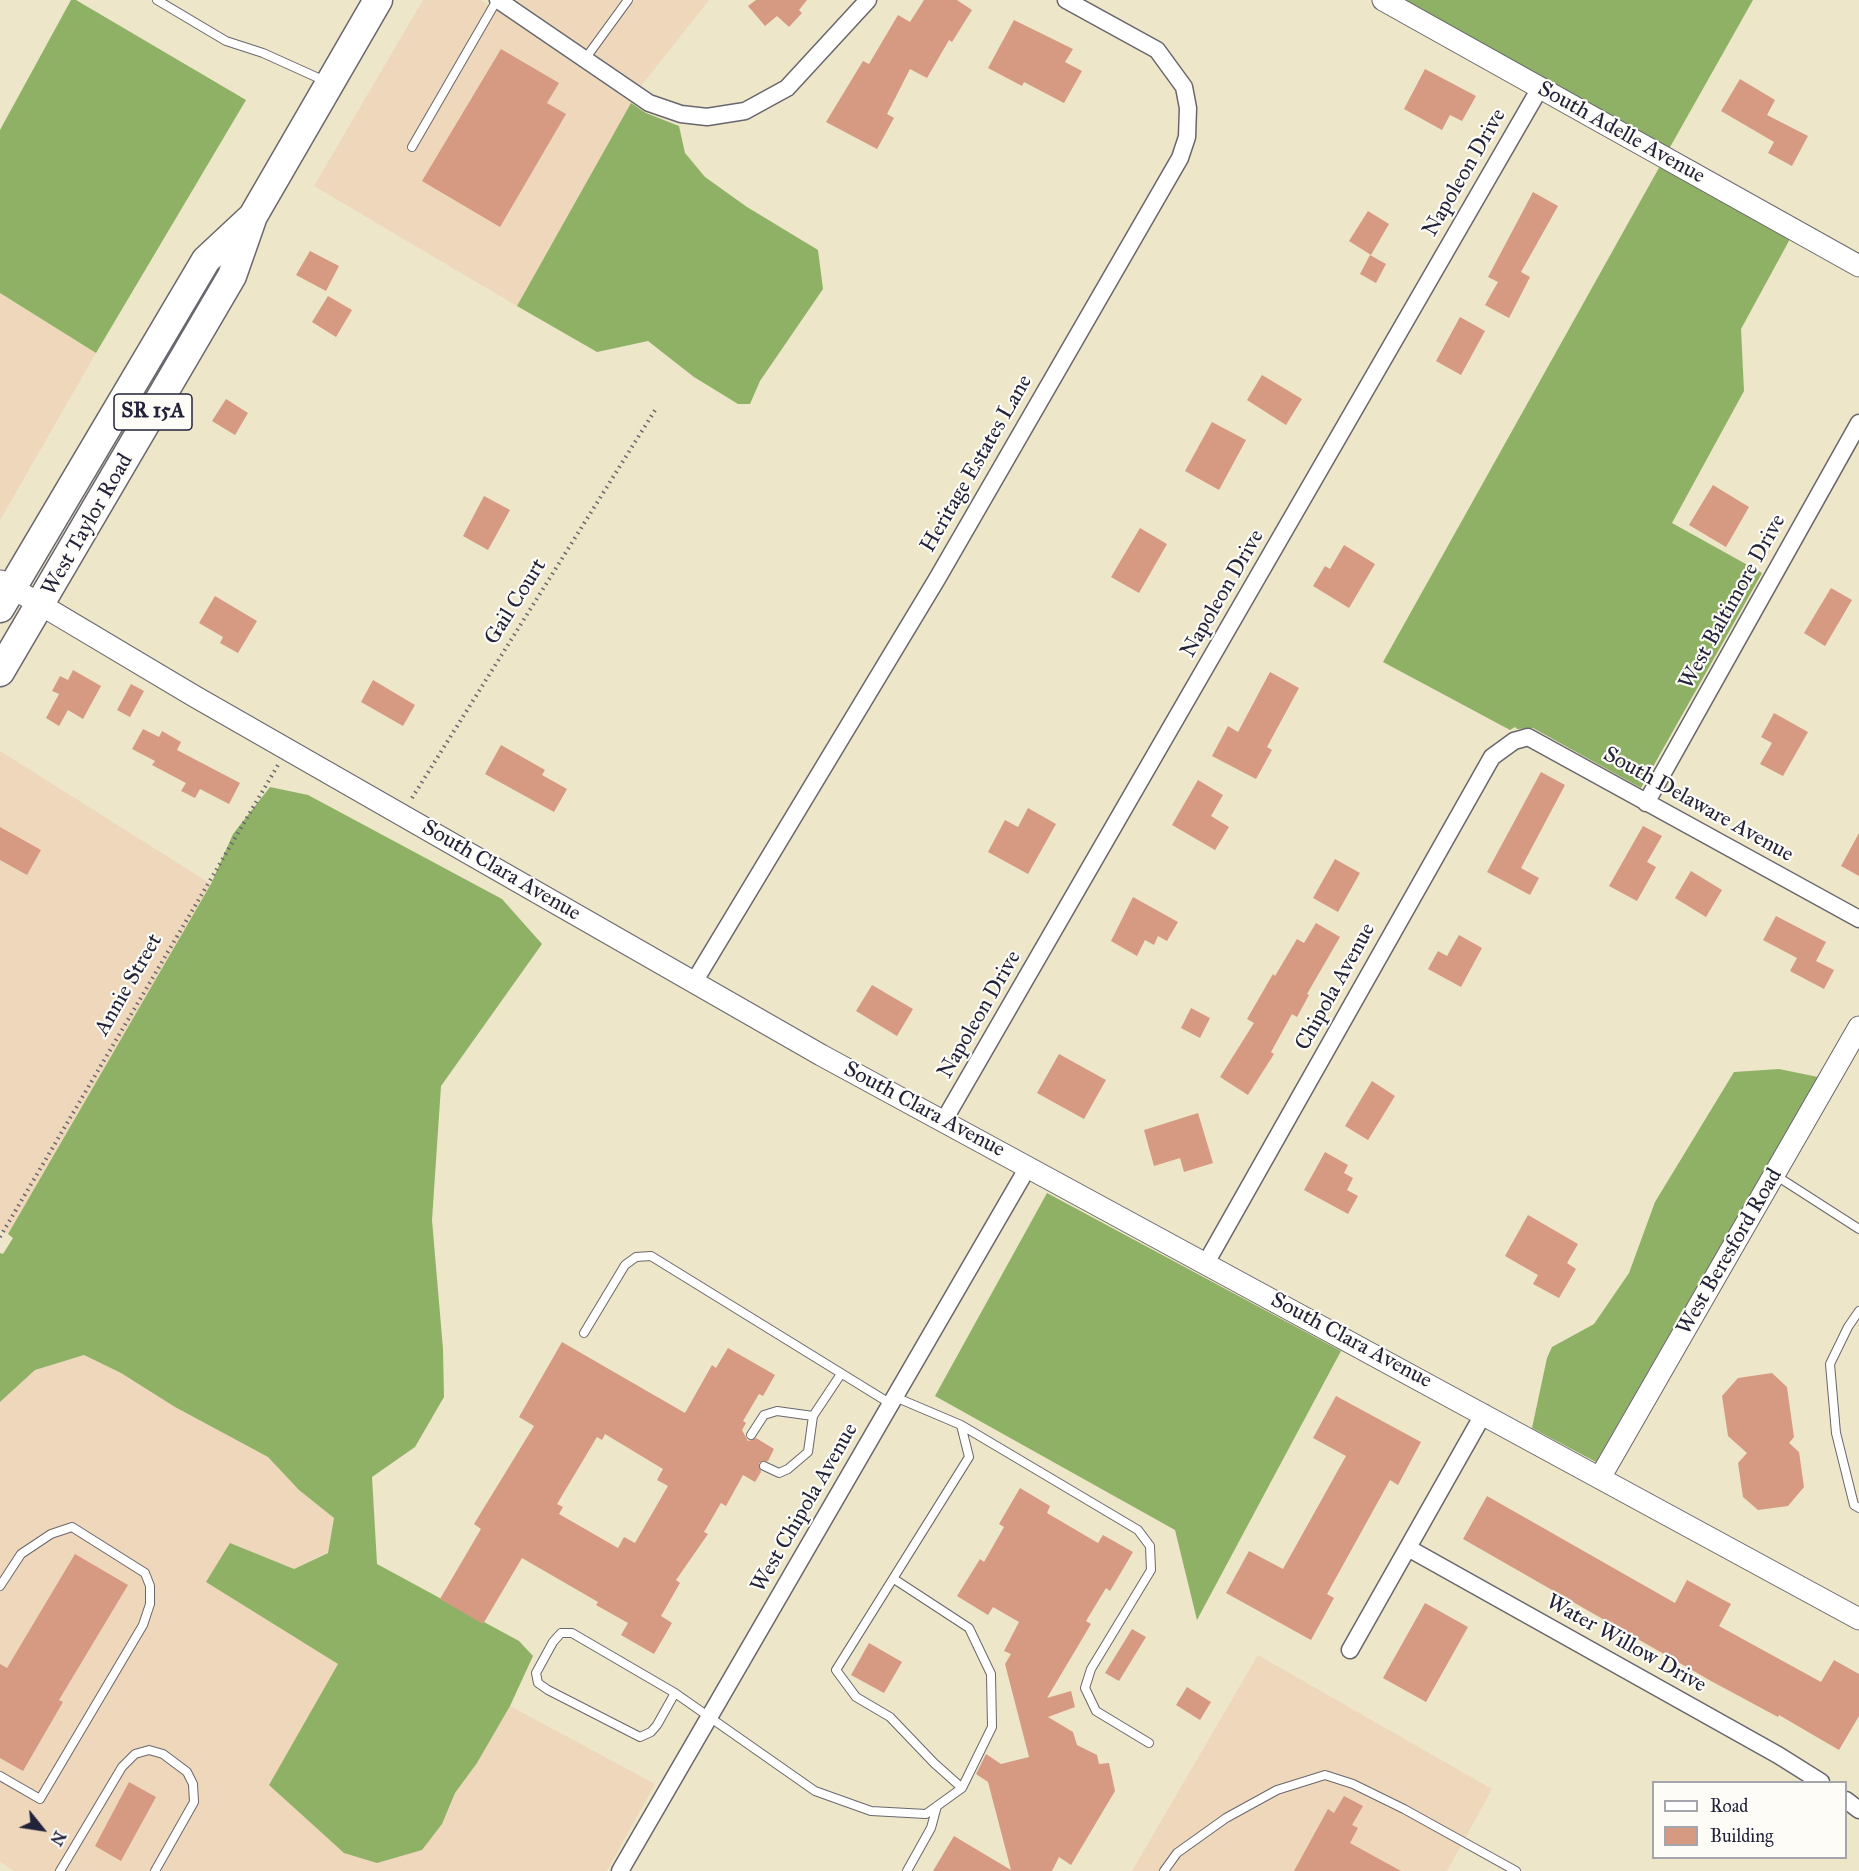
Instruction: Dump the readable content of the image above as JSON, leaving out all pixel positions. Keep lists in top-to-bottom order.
{
  "streets": {
    "highway": ["SR 15A", "West Taylor Road"],
    "street": [
      "South Adelle Avenue",
      "Napoleon Drive",
      "Heritage Estates Lane",
      "West Baltimore Drive",
      "South Delaware Avenue",
      "South Clara Avenue",
      "Chipola Avenue",
      "West Beresford Road",
      "West Chipola Avenue",
      "Water Willow Drive"
    ],
    "path": ["Gail Court", "Annie Street"]
  },
  "crossings": [
    ["South Adelle Avenue", "Napoleon Drive"],
    ["Napoleon Drive", "South Clara Avenue"],
    ["SR 15A", "West Taylor Road"],
    ["Heritage Estates Lane", "South Clara Avenue"],
    ["West Taylor Road", "South Clara Avenue"],
    ["Gail Court", "South Clara Avenue"],
    ["West Baltimore Drive", "South Delaware Avenue"],
    ["South Delaware Avenue", "Chipola Avenue"],
    ["South Clara Avenue", "Annie Street"],
    ["South Clara Avenue", "Chipola Avenue"],
    ["South Clara Avenue", "West Beresford Road"],
    ["South Clara Avenue", "West Chipola Avenue"]
  ],
  "legend": ["Road", "Building"],
  "north": "bottom right"
}
